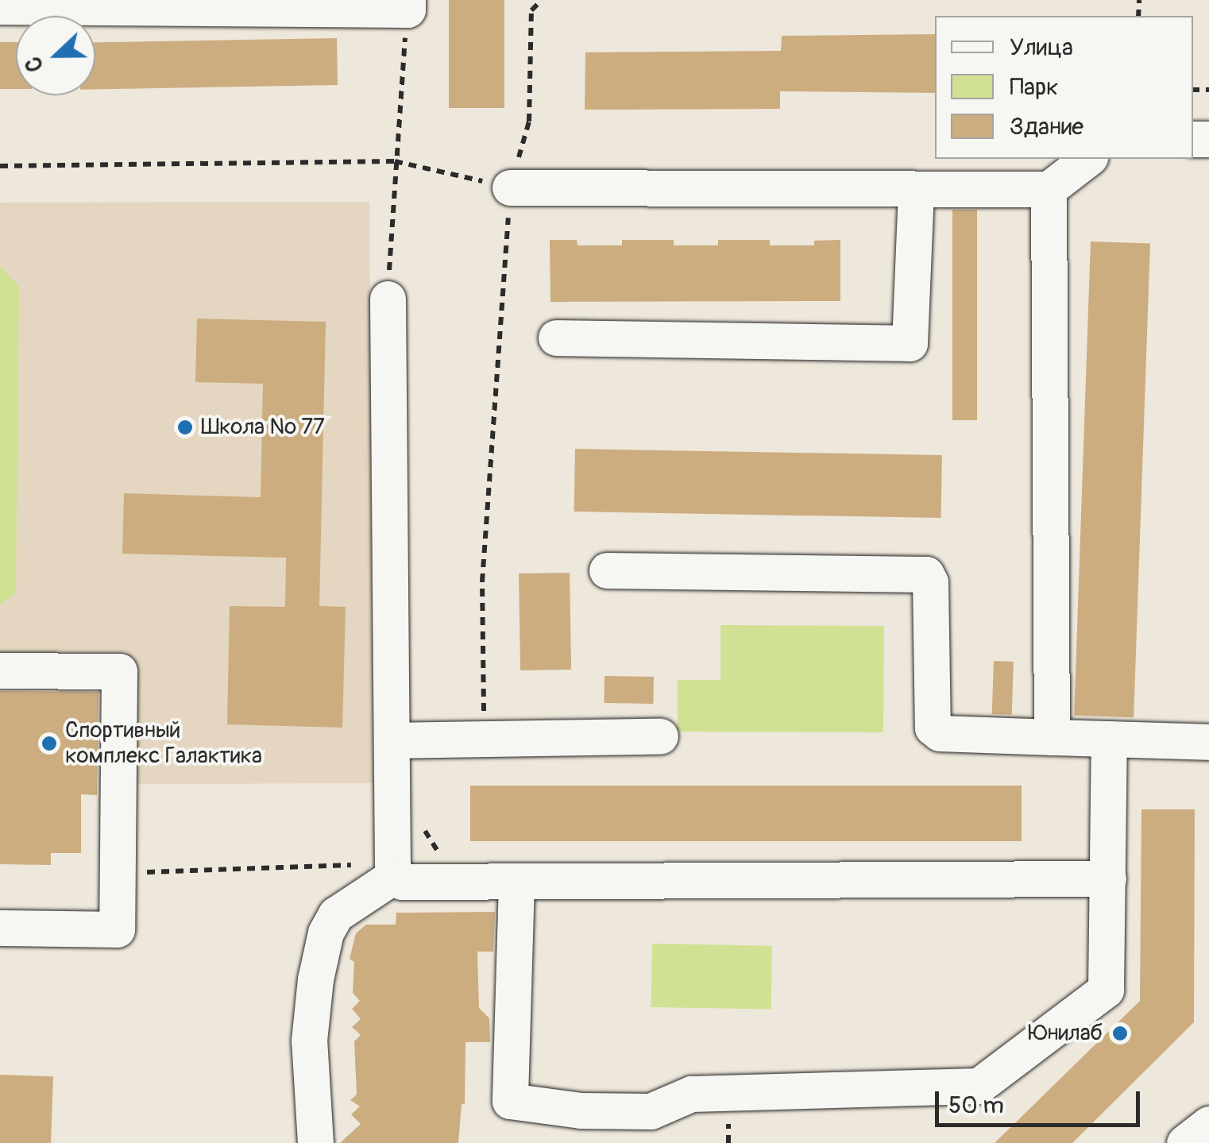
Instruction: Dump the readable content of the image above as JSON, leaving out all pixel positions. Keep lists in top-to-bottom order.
{
  "places": ["Школа № 77", "Спортивный комплекс Галактика", "Юнилаб"],
  "legend": ["Улица", "Парк", "Здание"],
  "scale_bar": "50 m",
  "north": "left"
}
